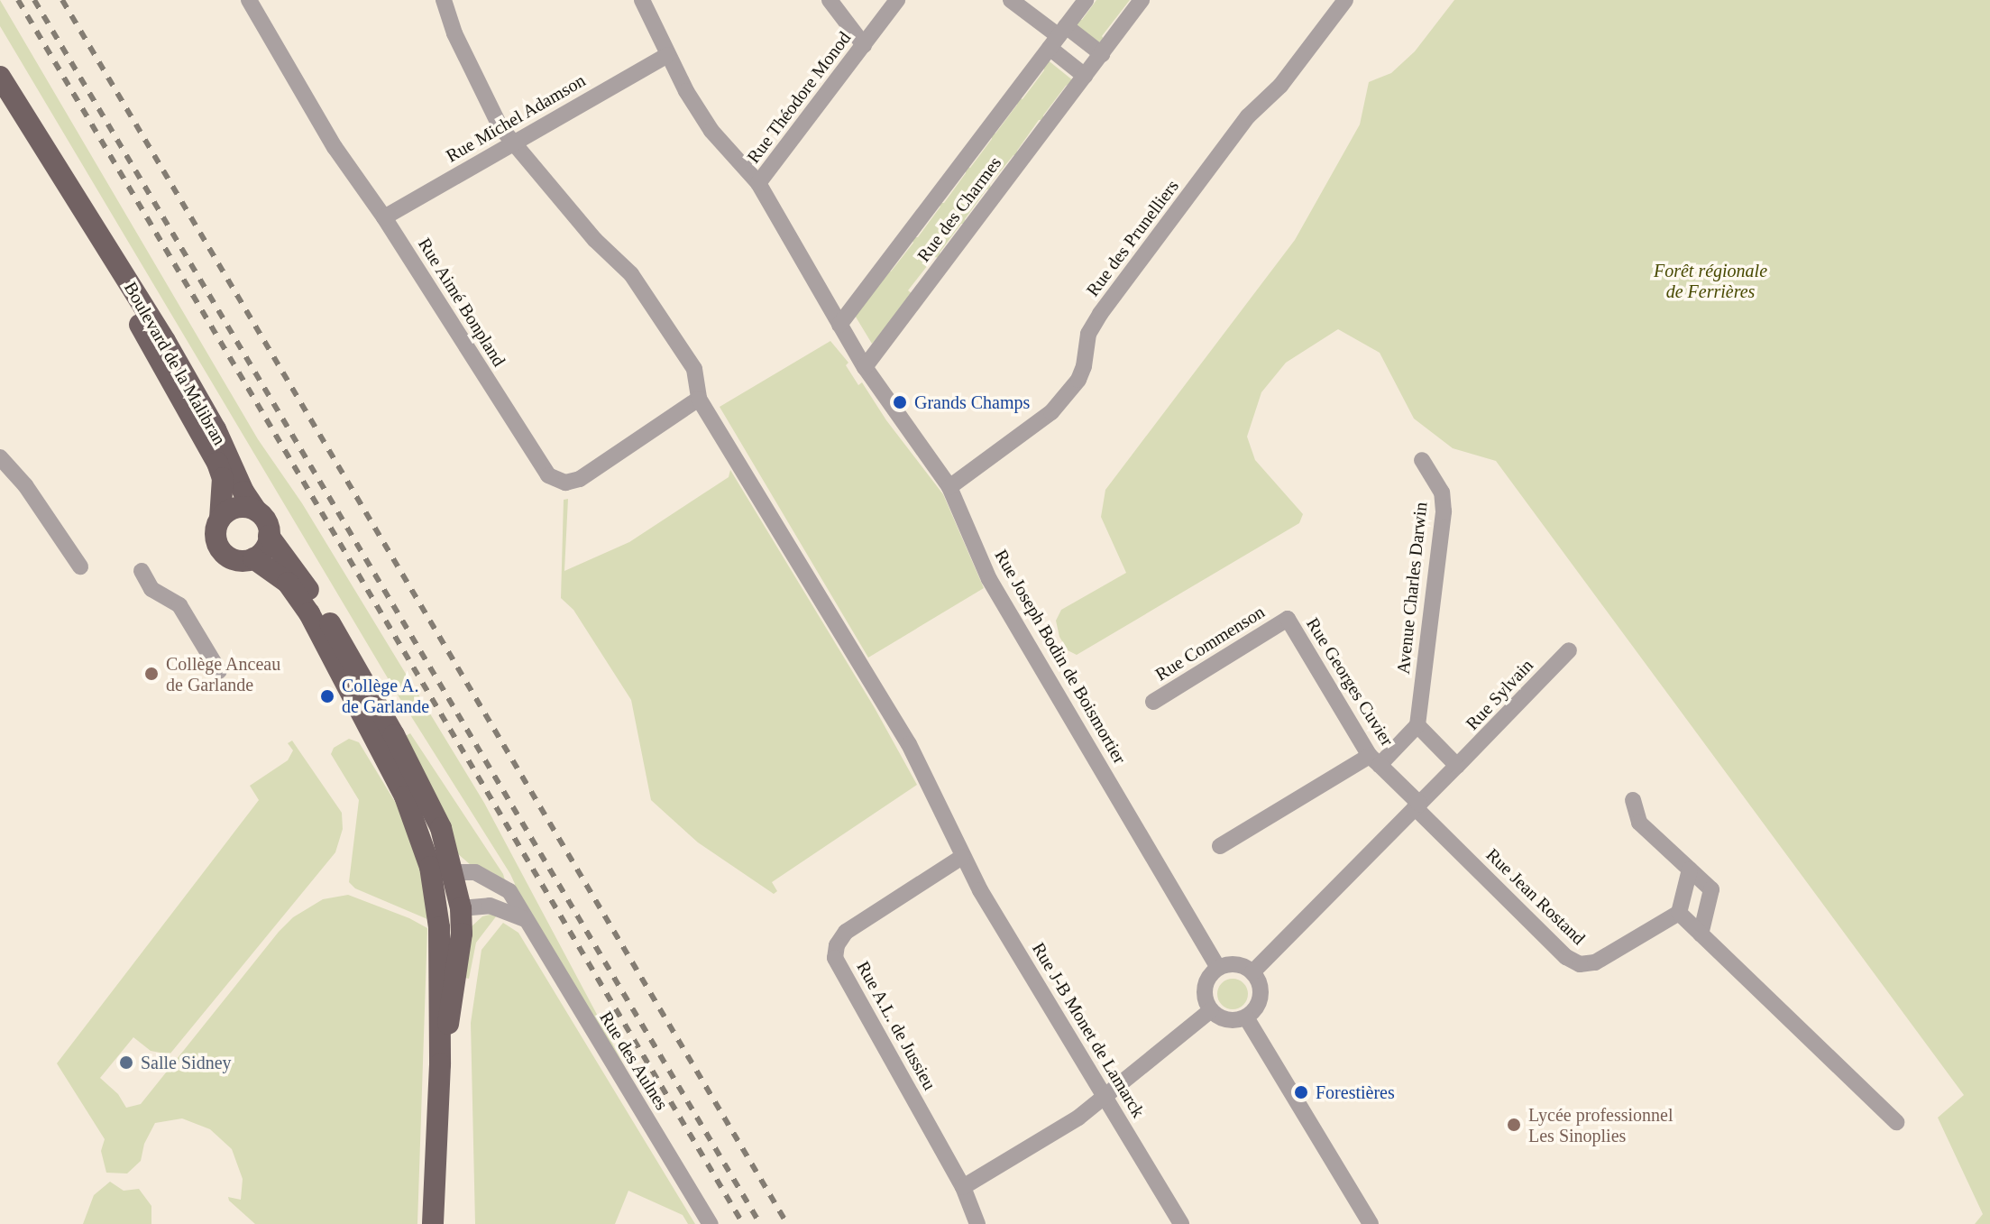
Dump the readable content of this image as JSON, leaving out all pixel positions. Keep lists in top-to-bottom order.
{
  "streets": {
    "main road": ["Boulevard de la Malibran"],
    "street": [
      "Rue Théodore Monod",
      "Rue Michel Adamson",
      "Rue des Charmes",
      "Rue des Prunelliers",
      "Rue Aimé Bonpland",
      "Avenue Charles Darwin",
      "Rue Commenson",
      "Rue Joseph Bodin de Boismortier",
      "Rue Georges Cuvier",
      "Rue Sylvain",
      "Rue Jean Rostand",
      "Rue A.L. de Jussieu",
      "Rue J-B Monet de Lamarck",
      "Rue des Aulnes"
    ]
  },
  "crossings": [
    ["Rue Théodore Monod", "Rue Joseph Bodin de Boismortier"],
    ["Rue Michel Adamson", "Rue Aimé Bonpland"],
    ["Rue Michel Adamson", "Rue Joseph Bodin de Boismortier"],
    ["Rue Michel Adamson", "Rue J-B Monet de Lamarck"],
    ["Rue des Charmes", "Rue Joseph Bodin de Boismortier"],
    ["Rue des Prunelliers", "Rue Joseph Bodin de Boismortier"],
    ["Rue Aimé Bonpland", "Rue J-B Monet de Lamarck"],
    ["Rue Commenson", "Rue Georges Cuvier"],
    ["Rue A.L. de Jussieu", "Rue J-B Monet de Lamarck"]
  ],
  "parks": ["Forêt régionale de Ferrières"],
  "places": [
    "Grands Champs",
    "Collège Anceau de Garlande",
    "Collège A. de Garlande",
    "Salle Sidney",
    "Forestières",
    "Lycée professionnel Les Sinoplies"
  ]
}
